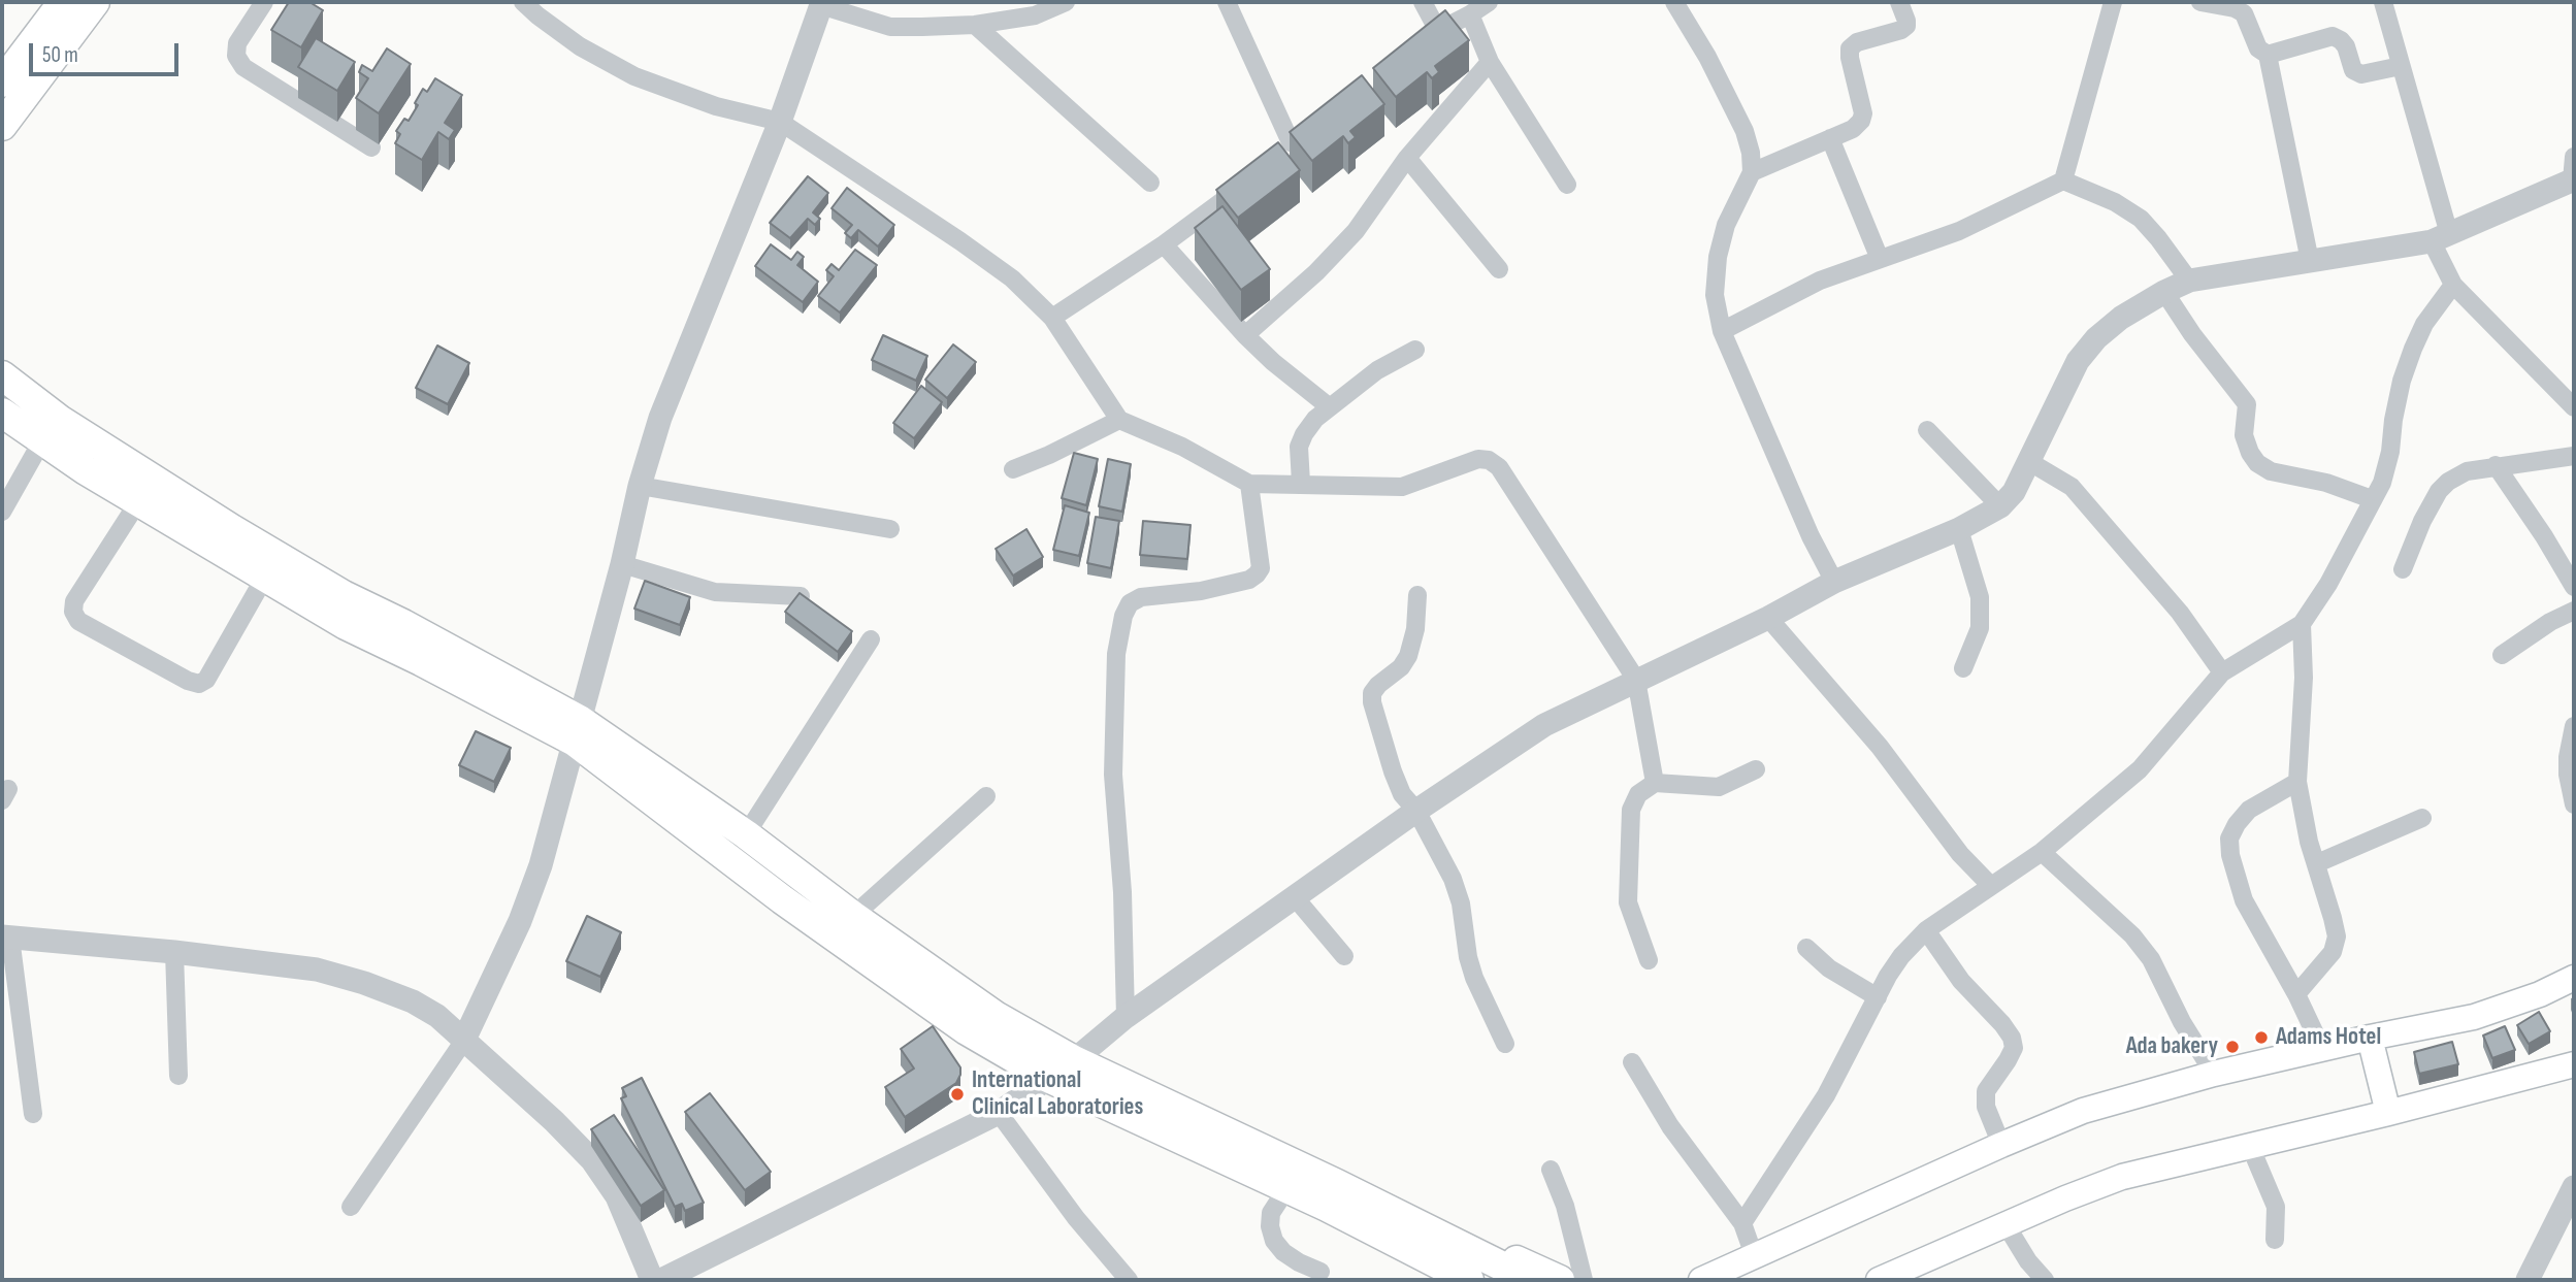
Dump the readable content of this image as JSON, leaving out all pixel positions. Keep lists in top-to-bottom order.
{
  "places": ["Adams Hotel", "Ada bakery", "International Clinical Laboratories"],
  "scale_bar": "50 m"
}
